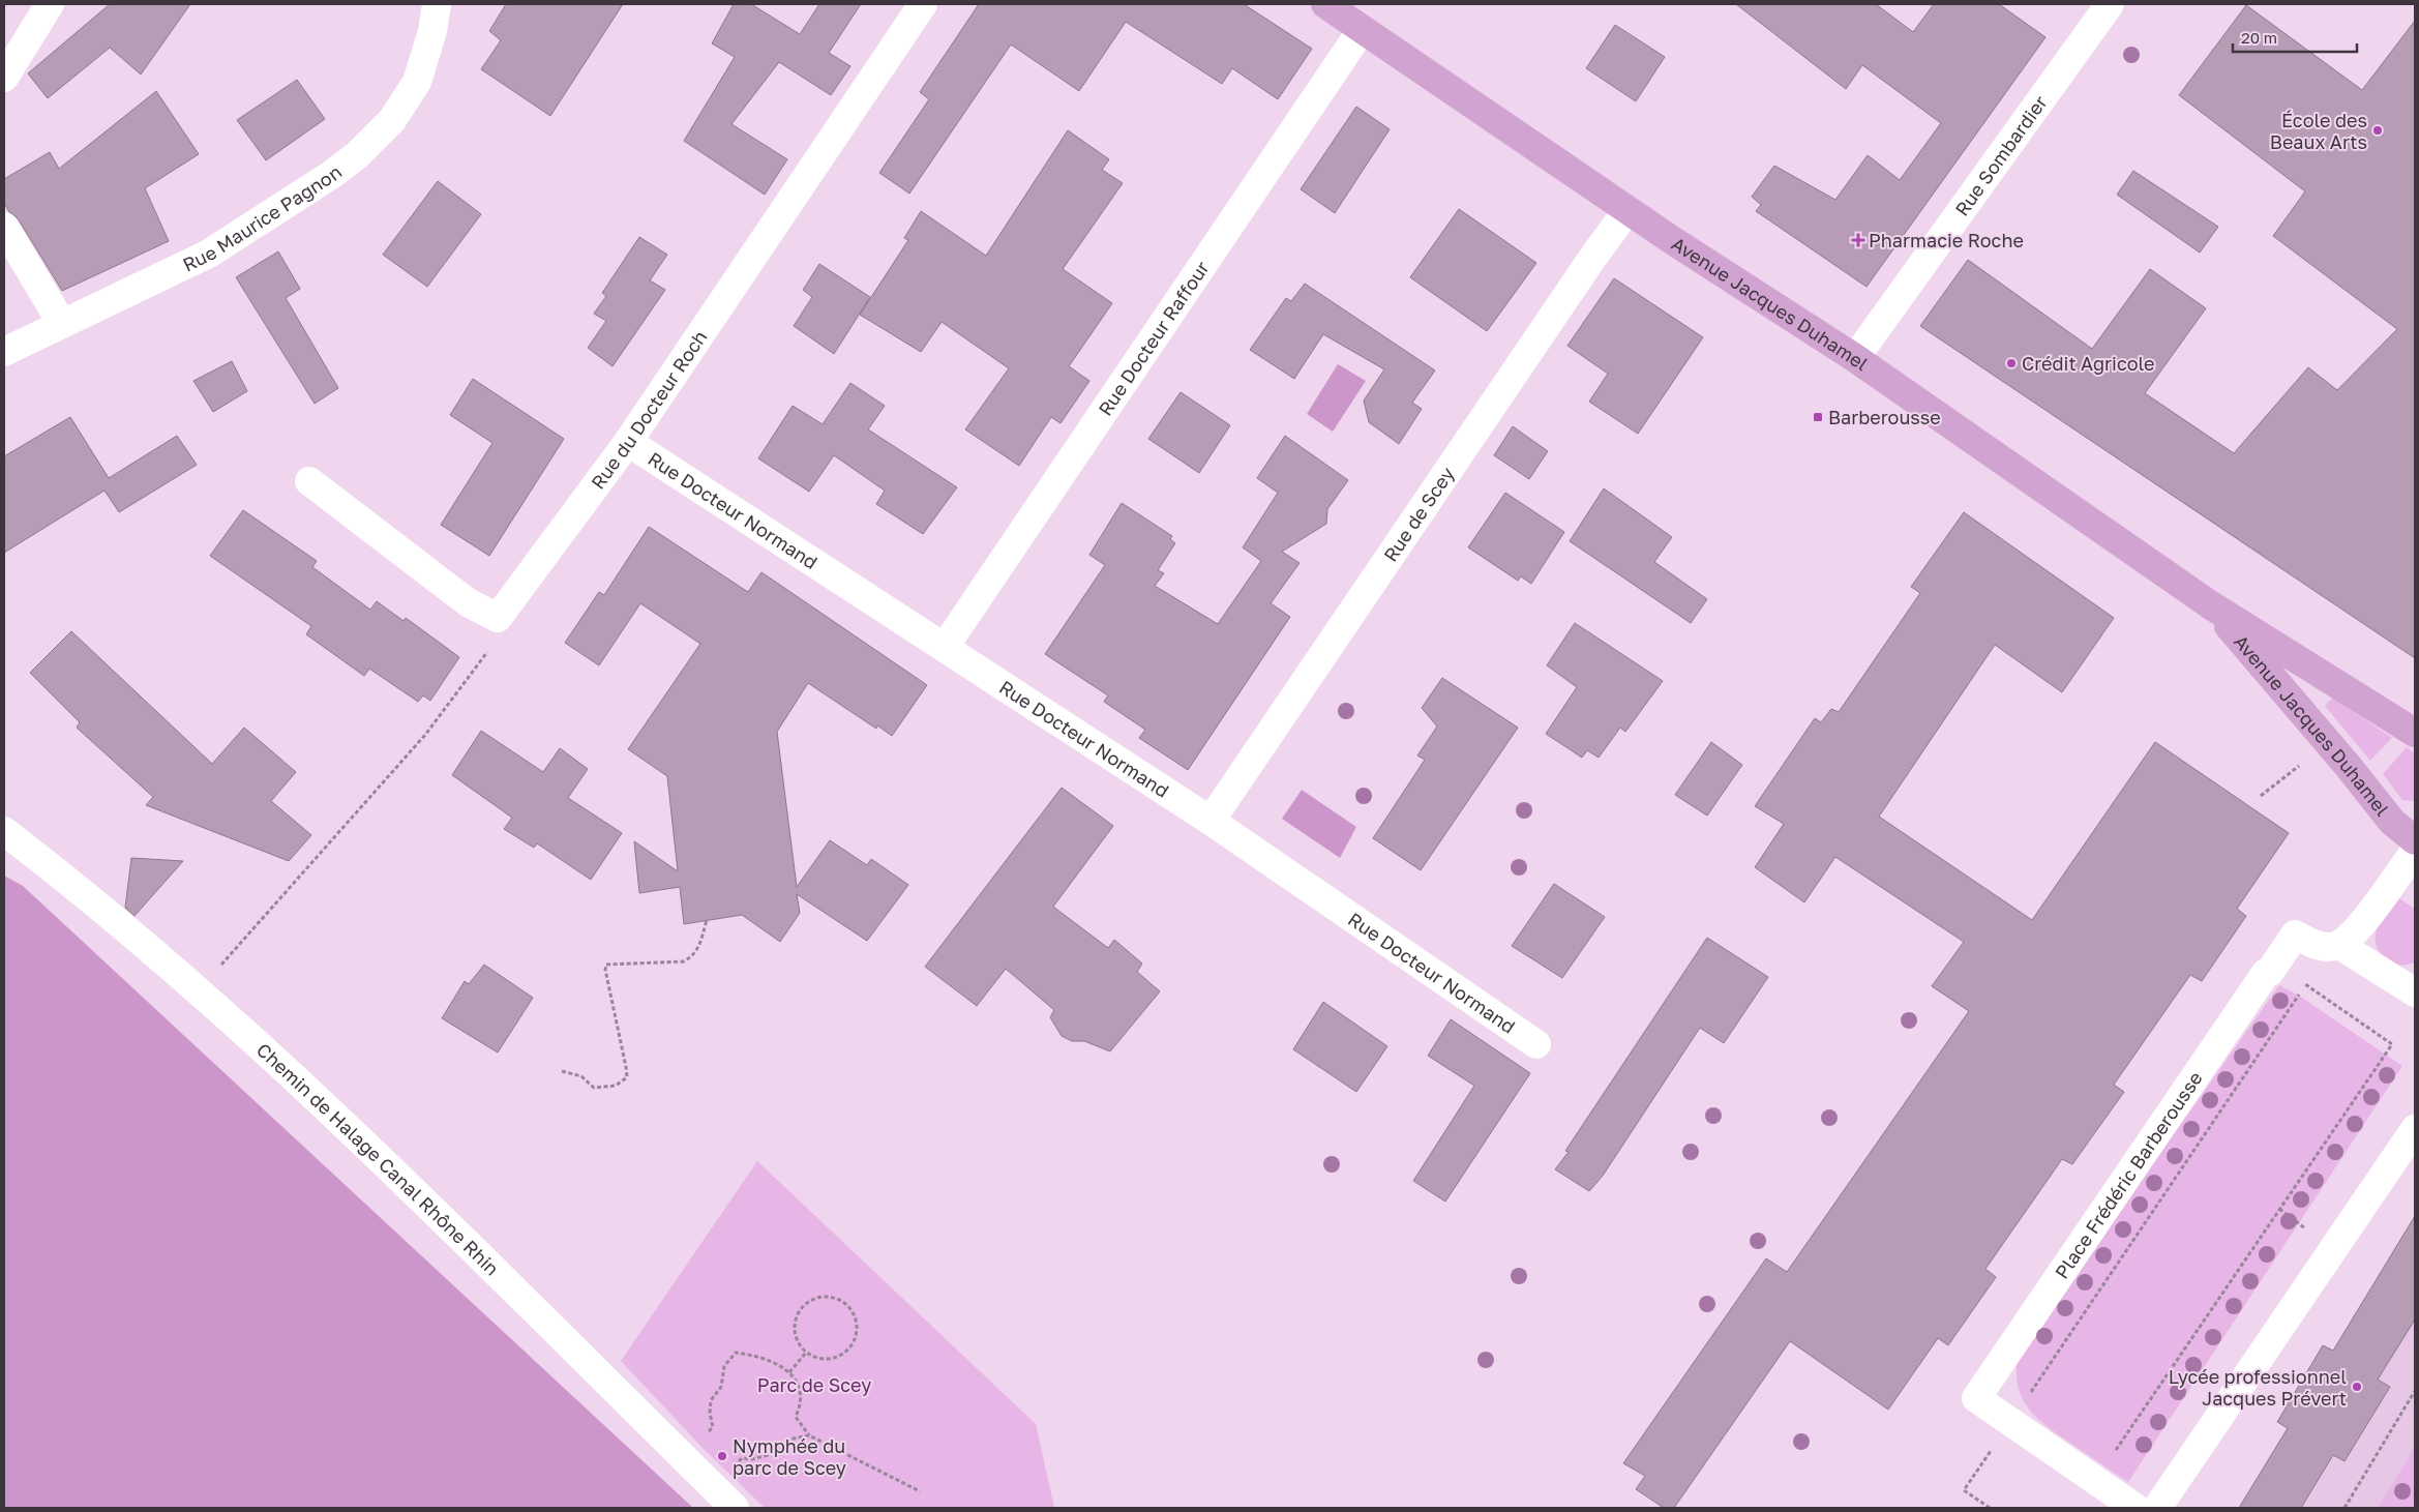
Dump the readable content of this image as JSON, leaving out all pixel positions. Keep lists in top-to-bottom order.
{
  "streets": {
    "main road": ["Avenue Jacques Duhamel"],
    "street": [
      "Rue Sombardier",
      "Rue Maurice Pagnon",
      "Rue Docteur Raffour",
      "Rue du Docteur Roch",
      "Rue Docteur Normand",
      "Rue de Scey",
      "Chemin de Halage Canal Rhône Rhin",
      "Place Frédéric Barberousse"
    ]
  },
  "crossings": [
    ["Rue Sombardier", "Avenue Jacques Duhamel"],
    ["Avenue Jacques Duhamel", "Rue Docteur Raffour"],
    ["Avenue Jacques Duhamel", "Rue de Scey"],
    ["Rue Docteur Raffour", "Rue Docteur Normand"],
    ["Rue du Docteur Roch", "Rue Docteur Normand"],
    ["Rue Docteur Normand", "Rue de Scey"]
  ],
  "parks": ["Parc de Scey"],
  "places": {
    "other": [
      "École des Beaux Arts",
      "Crédit Agricole",
      "Lycée professionnel Jacques Prévert",
      "Nymphée du parc de Scey"
    ],
    "health": ["Pharmacie Roche"],
    "transit": ["Barberousse"]
  },
  "scale_bar": "20 m"
}
